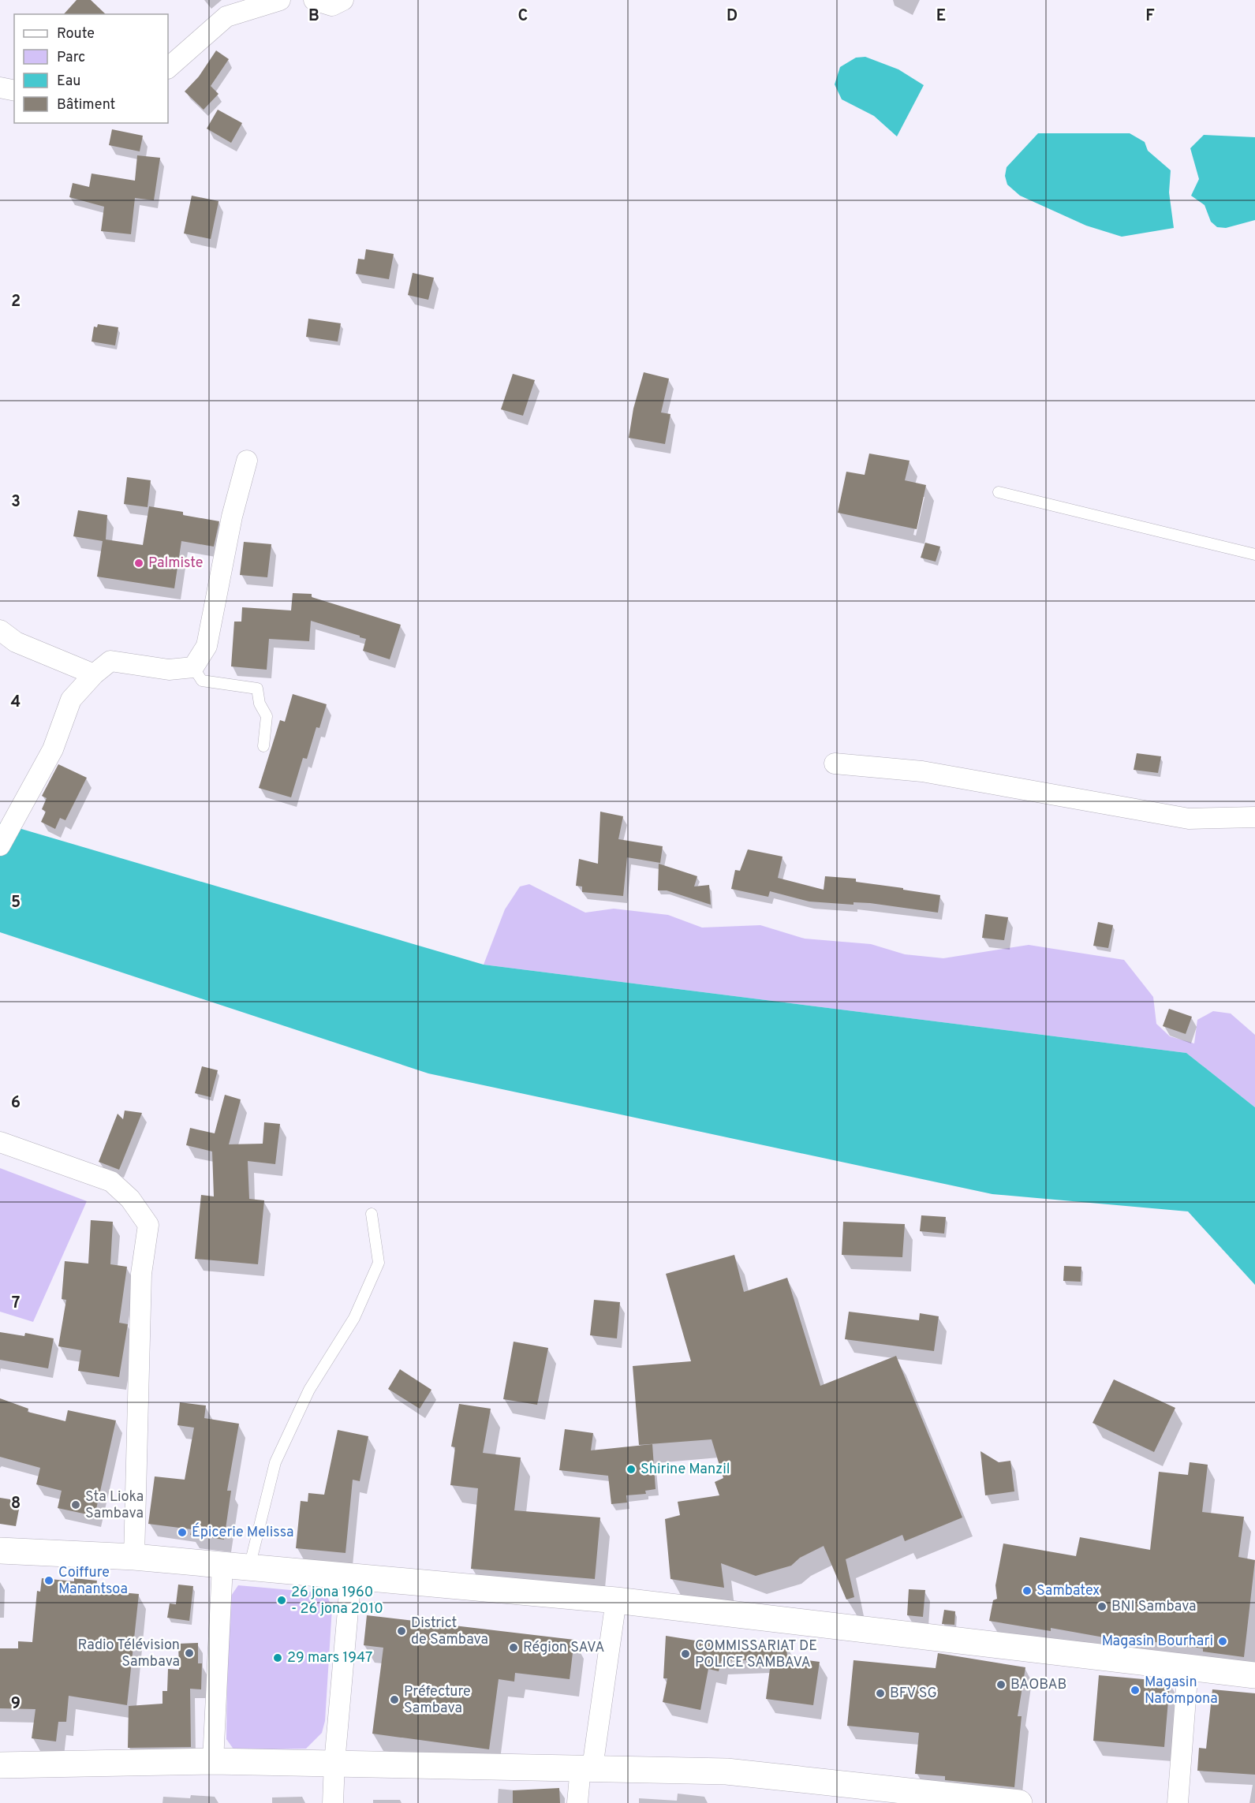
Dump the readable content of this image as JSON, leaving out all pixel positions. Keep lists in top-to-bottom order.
{
  "places": [
    "Palmiste",
    "Shirine Manzil",
    "Sta Lioka Sambava",
    "Épicerie Melissa",
    "Coiffure Manantsoa",
    "Sambatex",
    "26 jona 1960 - 26 jona 2010",
    "BNI Sambava",
    "District de Sambava",
    "Magasin Bourhari",
    "Région SAVA",
    "Radio Télévision Sambava",
    "COMMISSARIAT DE POLICE SAMBAVA",
    "29 mars 1947",
    "BAOBAB",
    "Magasin Nafompona",
    "BFV SG",
    "Préfecture Sambava"
  ],
  "legend": [
    "Route",
    "Parc",
    "Eau",
    "Bâtiment"
  ],
  "grid": {
    "columns": [
      "B",
      "C",
      "D",
      "E",
      "F"
    ],
    "rows": [
      "2",
      "3",
      "4",
      "5",
      "6",
      "7",
      "8",
      "9"
    ]
  }
}
